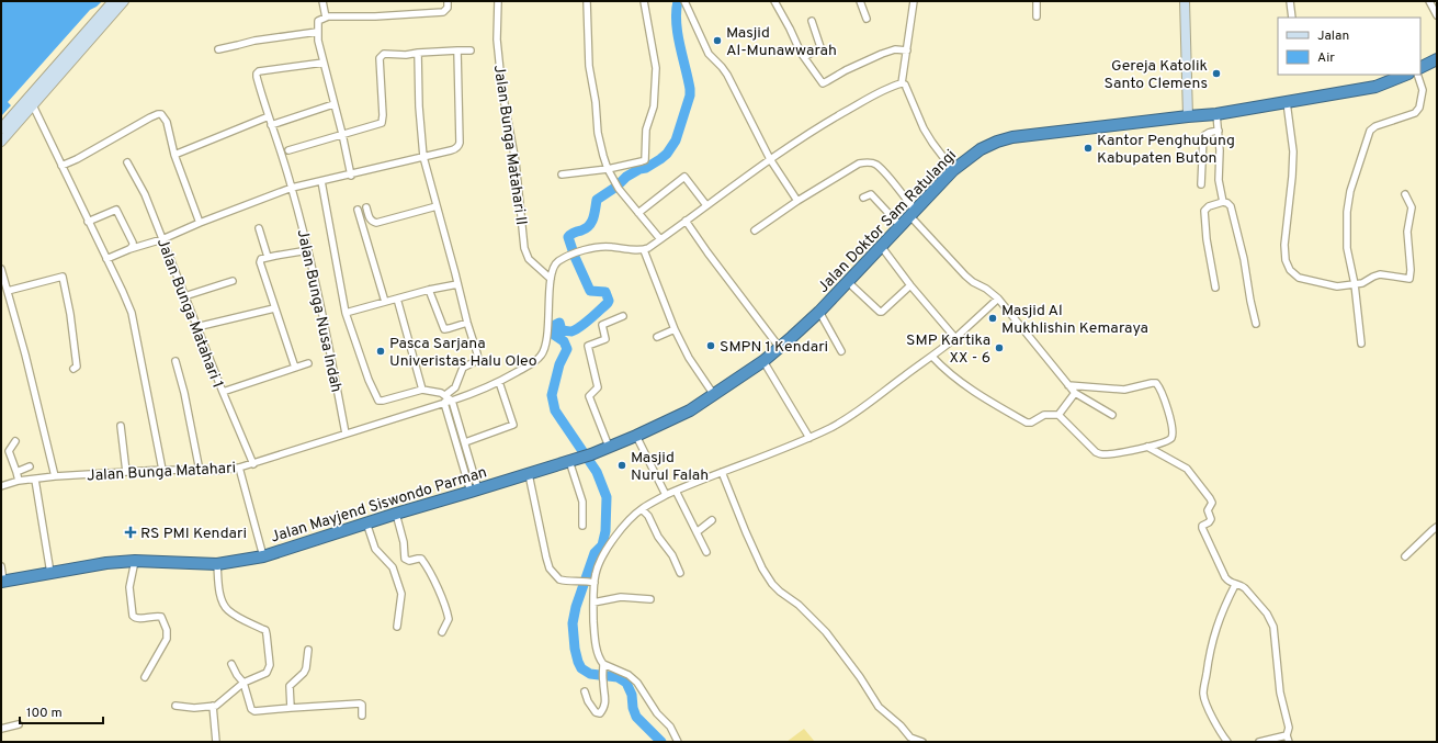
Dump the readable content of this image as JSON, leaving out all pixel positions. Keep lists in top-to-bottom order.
{
  "streets": {
    "highway": ["Jalan Doktor Sam Ratulangi", "Jalan Mayjend Siswondo Parman"],
    "street": [
      "Jalan Bunga Matahari II",
      "Jalan Bunga Nusa Indah",
      "Jalan Bunga Matahari 1",
      "Jalan Bunga Matahari"
    ]
  },
  "crossings": [
    ["Jalan Bunga Matahari II", "Jalan Bunga Matahari"],
    ["Jalan Doktor Sam Ratulangi", "Jalan Mayjend Siswondo Parman"],
    ["Jalan Bunga Nusa Indah", "Jalan Bunga Matahari"],
    ["Jalan Bunga Matahari 1", "Jalan Bunga Matahari"]
  ],
  "places": {
    "other": [
      "Masjid Al-Munawwarah",
      "Gereja Katolik Santo Clemens",
      "Kantor Penghubung Kabupaten Buton",
      "Masjid Al Mukhlishin Kemaraya",
      "SMPN 1 Kendari",
      "SMP Kartika XX - 6",
      "Pasca Sarjana Univeristas Halu Oleo",
      "Masjid Nurul Falah"
    ],
    "health": ["RS PMI Kendari"]
  },
  "legend": ["Jalan", "Air"],
  "scale_bar": "100 m"
}
